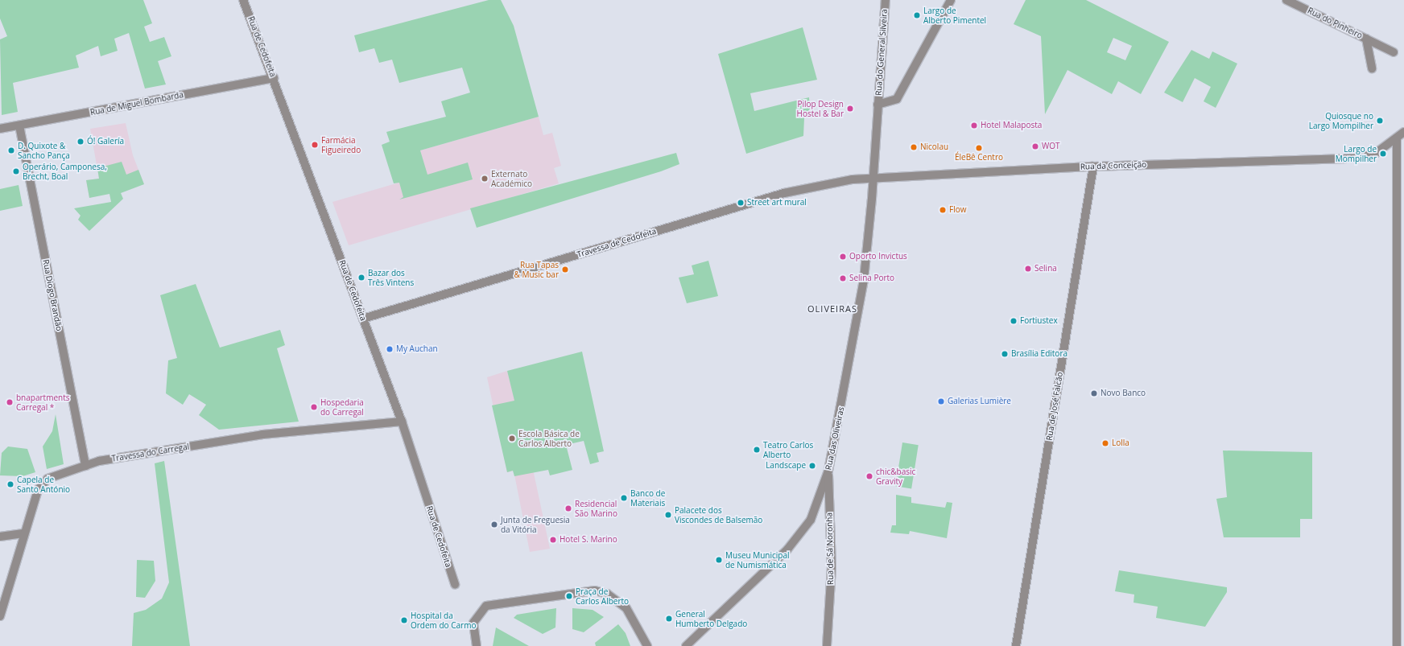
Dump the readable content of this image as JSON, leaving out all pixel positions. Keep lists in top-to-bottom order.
{
  "streets": {
    "street": [
      "Rua do Pinheiro",
      "Rua de Cedofeita",
      "Rua do General Silveira",
      "Rua de Miguel Bombarda",
      "Rua da Conceição",
      "Travessa de Cedofeita",
      "Rua Diogo Brandão",
      "Rua de José Falcão",
      "Rua das Oliveiras",
      "Travessa do Carregal",
      "Rua de Sá Noronha"
    ]
  },
  "crossings": [
    ["Rua de Cedofeita", "Rua de Miguel Bombarda"],
    ["Rua de Cedofeita", "Travessa de Cedofeita"],
    ["Rua de Cedofeita", "Travessa do Carregal"],
    ["Rua de Miguel Bombarda", "Rua Diogo Brandão"],
    ["Rua da Conceição", "Travessa de Cedofeita"],
    ["Rua da Conceição", "Rua de José Falcão"],
    ["Rua da Conceição", "Rua das Oliveiras"],
    ["Travessa de Cedofeita", "Rua das Oliveiras"],
    ["Rua Diogo Brandão", "Travessa do Carregal"],
    ["Rua das Oliveiras", "Rua de Sá Noronha"]
  ],
  "districts": ["OLIVEIRAS"],
  "places": [
    "Largo de Alberto Pimentel",
    "Pilop Design Hostel & Bar",
    "Quiosque no Largo Mompilher",
    "Hotel Malaposta",
    "Ó! Galería",
    "Farmácia Figueiredo",
    "WOT",
    "Nicolau",
    "ÉleBê Centro",
    "D. Quixote & Sancho Pança",
    "Largo de Mompilher",
    "Operário, Camponesa, Brecht, Boal",
    "Externato Académico",
    "Street art mural",
    "Flow",
    "Oporto Invictus",
    "Selina",
    "Rua Tapas & Music bar",
    "Bazar dos Três Vintens",
    "Selina Porto",
    "Fortiustex",
    "My Auchan",
    "Brasília Editora",
    "Novo Banco",
    "Galerias Lumière",
    "bnapartments Carregal *",
    "Hospedaria do Carregal",
    "Escola Básica de Carlos Alberto",
    "Lolla",
    "Teatro Carlos Alberto",
    "Landscape",
    "chic&basic Gravity",
    "Capela de Santo António",
    "Banco de Materiais",
    "Residencial São Marino",
    "Palacete dos Viscondes de Balsemão",
    "Junta de Freguesia da Vitória",
    "Hotel S. Marino",
    "Museu Municipal de Numismática",
    "Praça de Carlos Alberto",
    "General Humberto Delgado",
    "Hospital da Ordem do Carmo"
  ]
}
